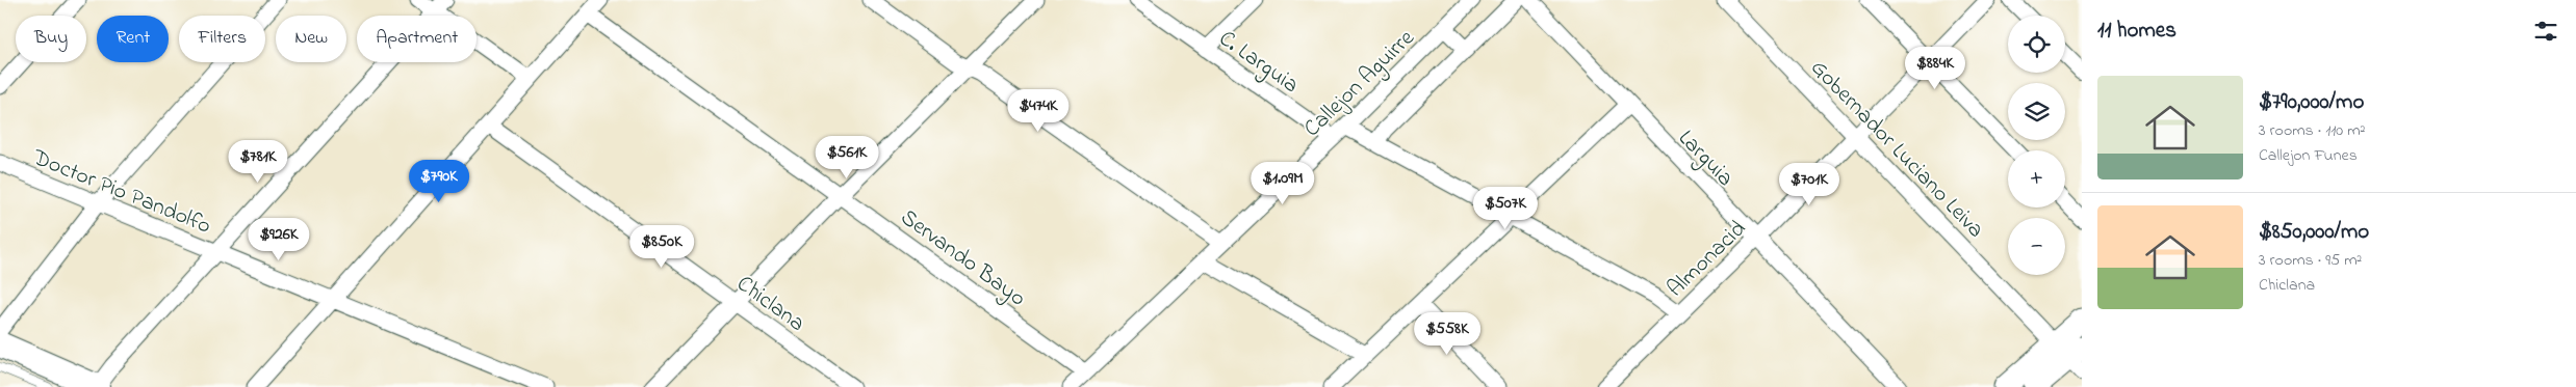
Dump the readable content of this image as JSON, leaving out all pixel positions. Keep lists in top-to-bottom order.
{
  "streets": {
    "street": [
      "C. Larguia",
      "Callejon Aguirre",
      "Gobernador Luciano Leiva",
      "Larguia",
      "Doctor Pio Pandolfo",
      "Servando Bayo",
      "Almonacid",
      "Chiclana"
    ]
  },
  "crossings": [
    ["C. Larguia", "Callejon Aguirre"],
    ["Callejon Aguirre", "Servando Bayo"],
    ["Gobernador Luciano Leiva", "Almonacid"],
    ["Larguia", "Almonacid"]
  ],
  "page": {
    "heading": "11 homes",
    "map_buttons": ["+", "−"],
    "chip": [
      "Buy",
      "Rent",
      "Filters",
      "New",
      "Apartment"
    ],
    "price": [
      "$884K",
      "$474K",
      "$561K",
      "$781K",
      "$790K",
      "$1.09M",
      "$701K",
      "$507K",
      "$926K",
      "$850K",
      "$558K"
    ],
    "list": [
      {
        "name": "$790,000/mo",
        "note": "3 rooms · 110 m² · Callejon Funes"
      },
      {
        "name": "$850,000/mo",
        "note": "3 rooms · 95 m² · Chiclana"
      }
    ]
  }
}
